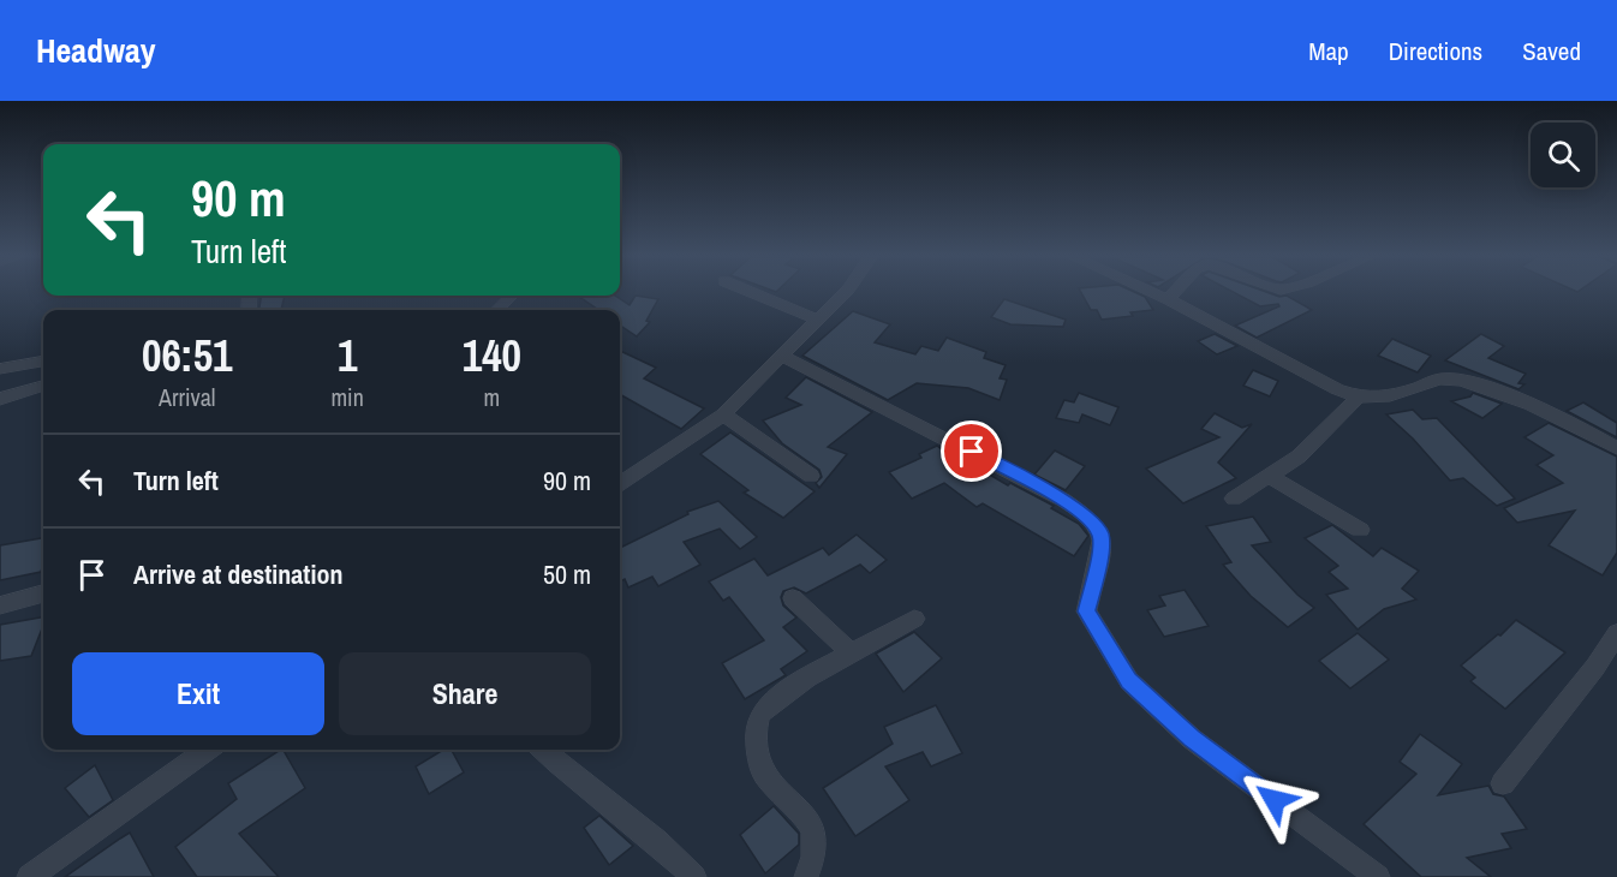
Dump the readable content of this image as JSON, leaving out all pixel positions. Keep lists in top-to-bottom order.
{
  "page": {
    "header": "Headway",
    "nav": ["Map", "Directions", "Saved"],
    "turn": ["90 m", "Turn left"],
    "eta": [
      "06:51",
      "Arrival",
      "1",
      "min",
      "140",
      "m"
    ],
    "list": [
      {
        "name": "Turn left",
        "value": "90 m"
      },
      {
        "name": "Arrive at destination",
        "value": "50 m"
      }
    ],
    "buttons": ["Exit", "Share"]
  }
}
